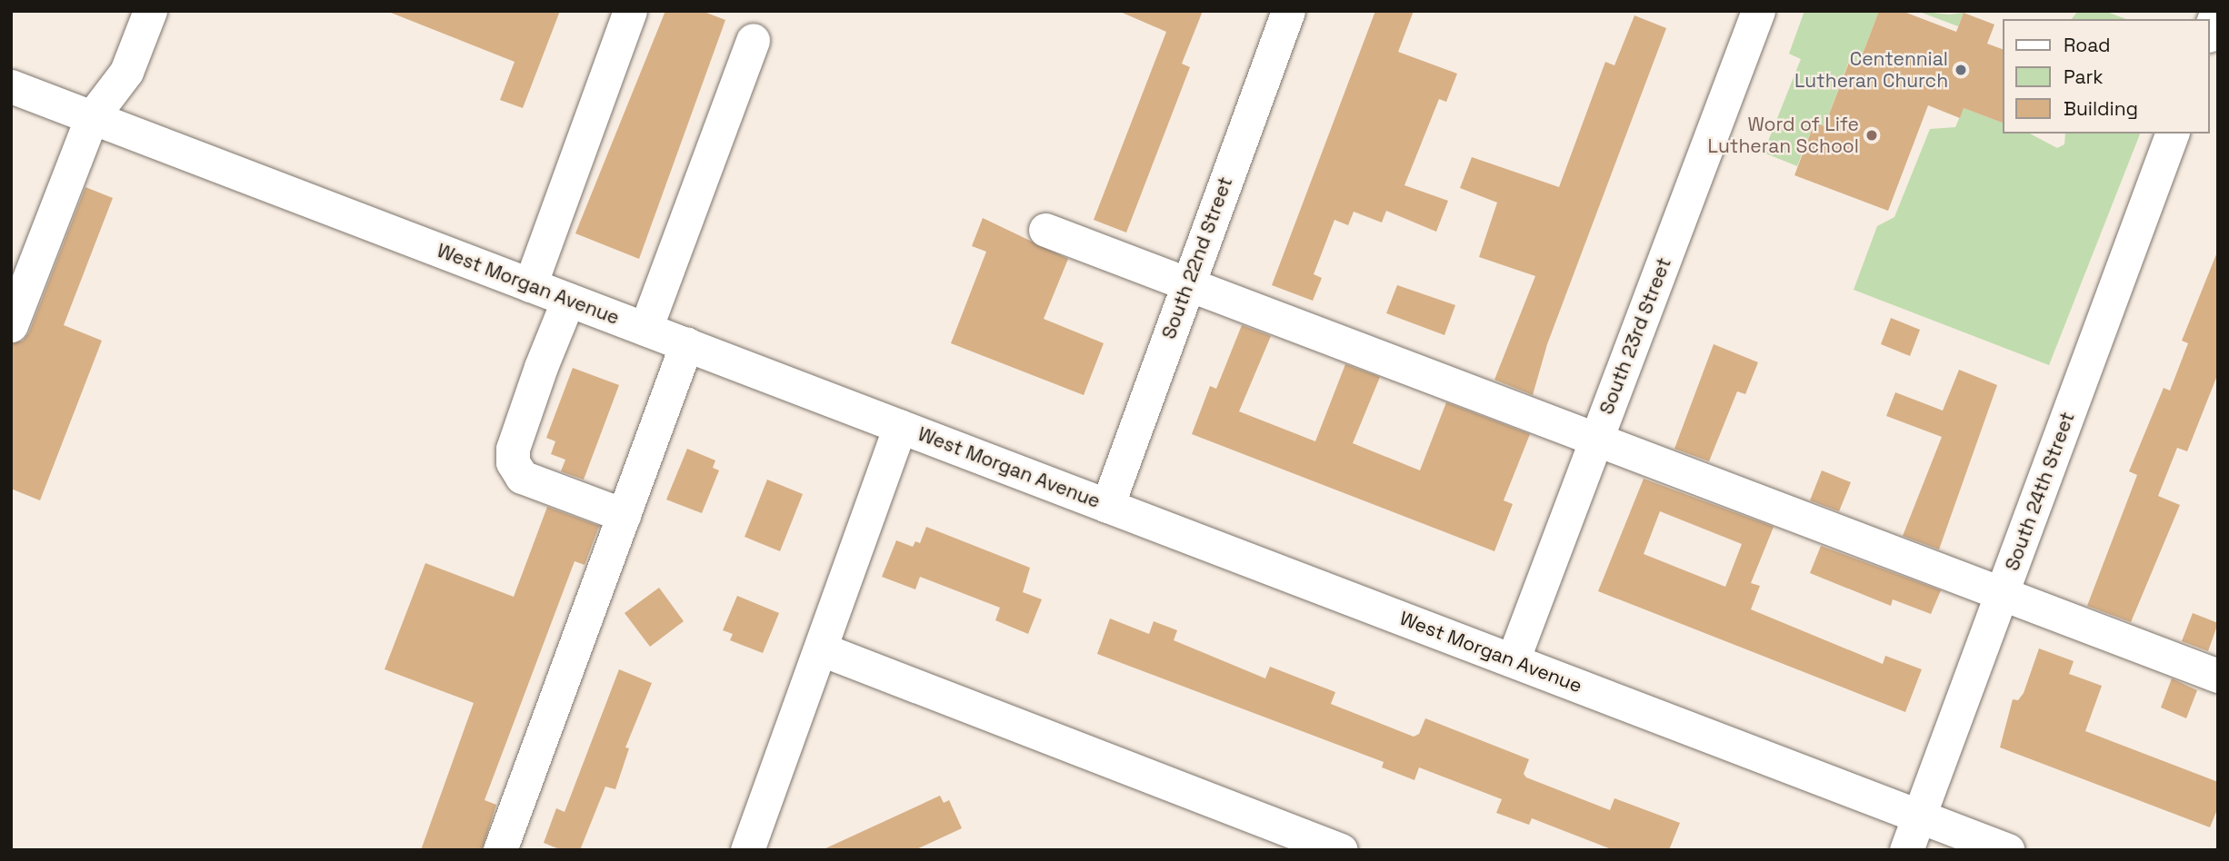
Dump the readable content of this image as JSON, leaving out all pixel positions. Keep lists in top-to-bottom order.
{
  "streets": {
    "street": [
      "South 22nd Street",
      "West Morgan Avenue",
      "South 23rd Street",
      "South 24th Street"
    ]
  },
  "crossings": [
    ["South 22nd Street", "West Morgan Avenue"],
    ["West Morgan Avenue", "South 23rd Street"],
    ["West Morgan Avenue", "South 24th Street"]
  ],
  "places": ["Centennial Lutheran Church", "Word of Life Lutheran School"],
  "legend": ["Road", "Park", "Building"]
}
